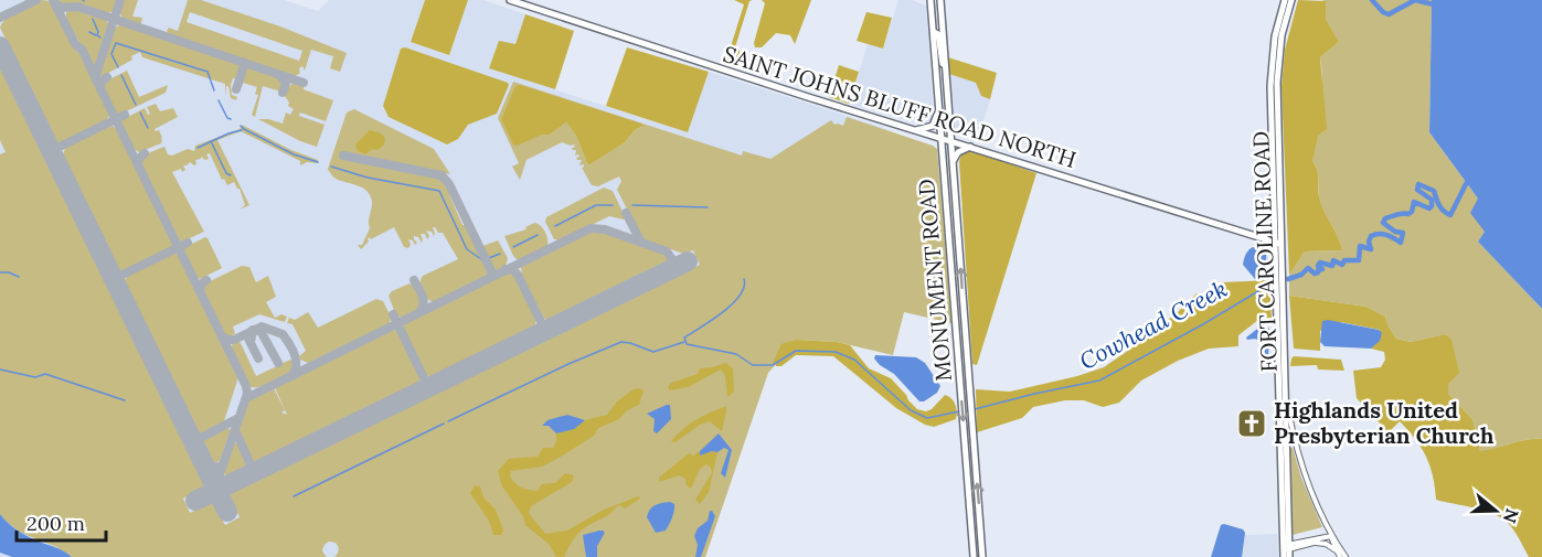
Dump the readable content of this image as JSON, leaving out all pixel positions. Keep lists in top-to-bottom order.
{
  "streets": {
    "main road": ["SAINT JOHNS BLUFF ROAD NORTH", "FORT CAROLINE ROAD", "MONUMENT ROAD"]
  },
  "crossings": [
    ["SAINT JOHNS BLUFF ROAD NORTH", "FORT CAROLINE ROAD"],
    ["SAINT JOHNS BLUFF ROAD NORTH", "MONUMENT ROAD"]
  ],
  "water": ["Cowhead Creek"],
  "places": {
    "church": ["Highlands United Presbyterian Church"]
  },
  "scale_bar": "200 m",
  "north": "right"
}
